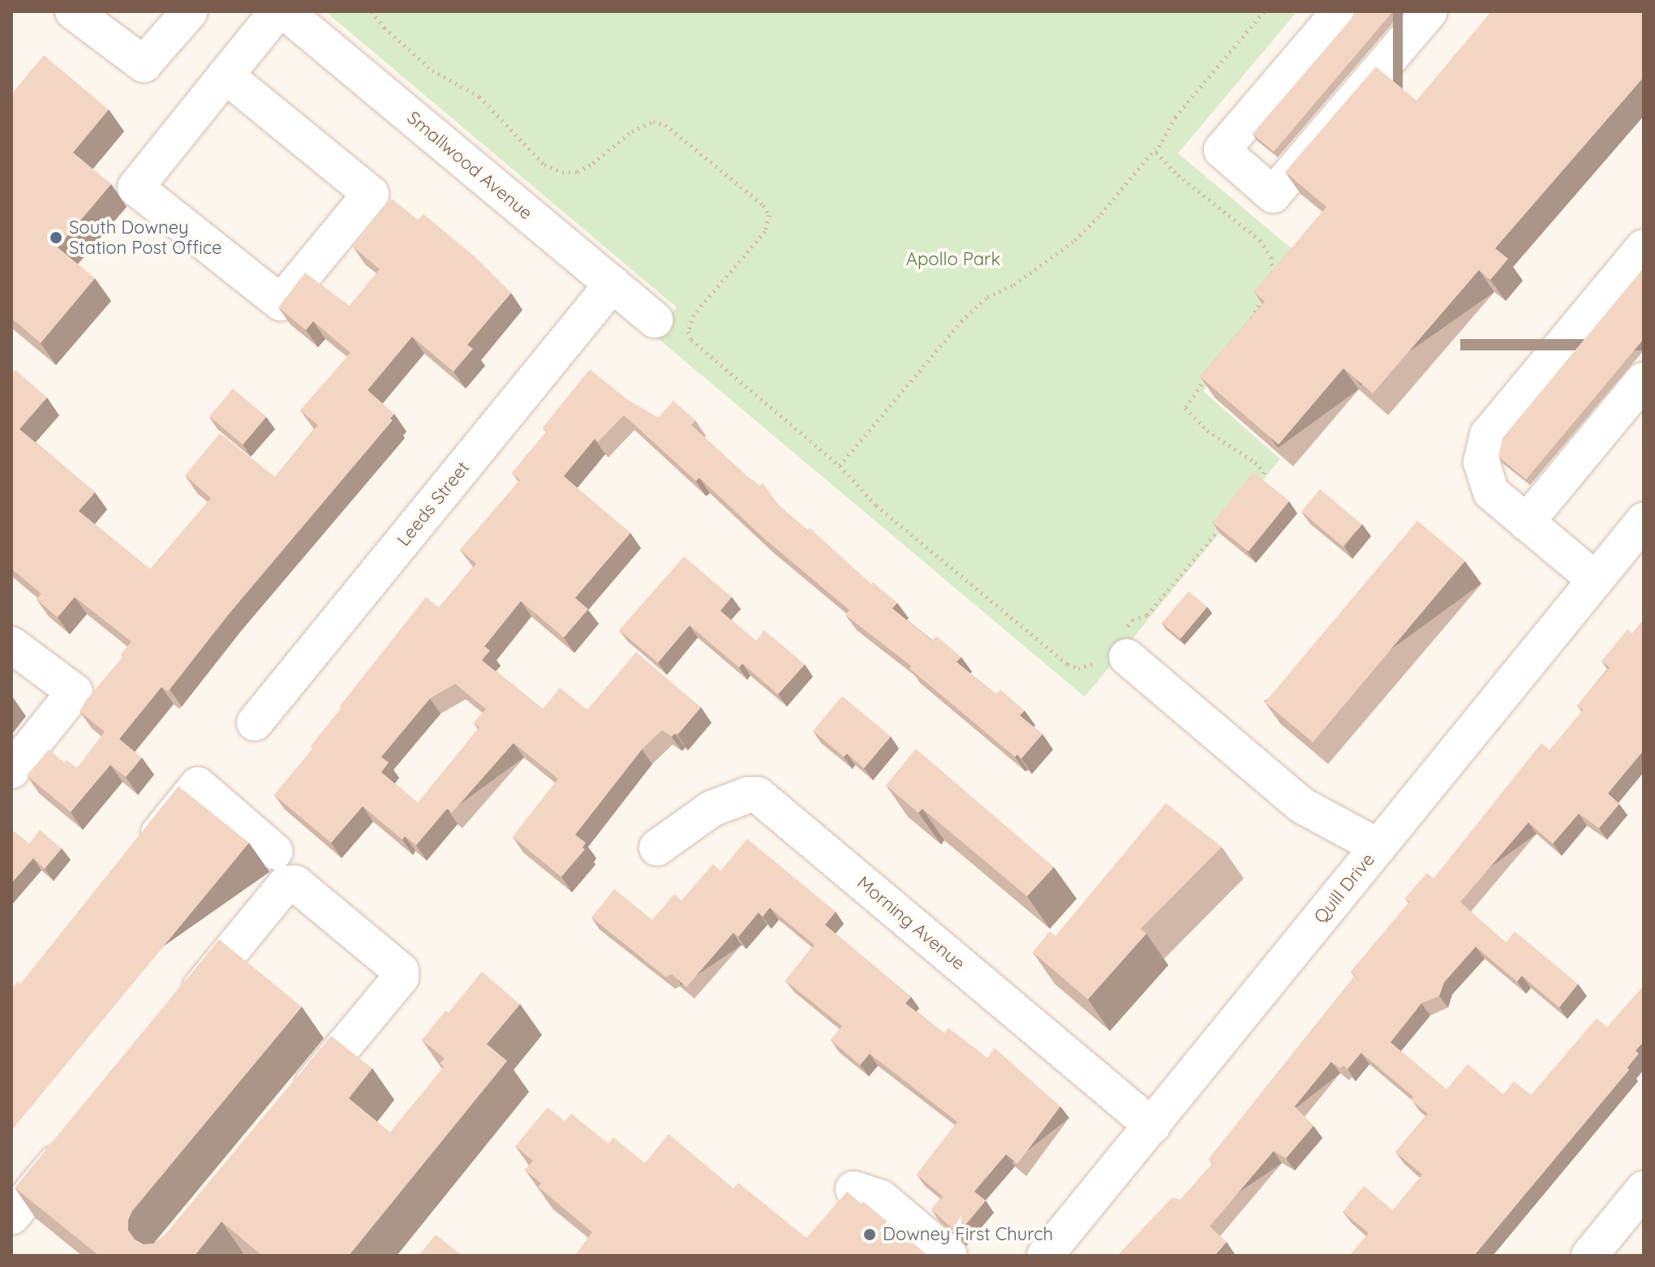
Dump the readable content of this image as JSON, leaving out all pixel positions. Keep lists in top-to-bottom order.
{
  "streets": {
    "street": [
      "Smallwood Avenue",
      "Leeds Street",
      "Quill Drive",
      "Morning Avenue"
    ]
  },
  "crossings": [
    ["Smallwood Avenue", "Leeds Street"],
    ["Quill Drive", "Morning Avenue"]
  ],
  "parks": ["Apollo Park"],
  "places": ["South Downey Station Post Office", "Downey First Church"]
}
